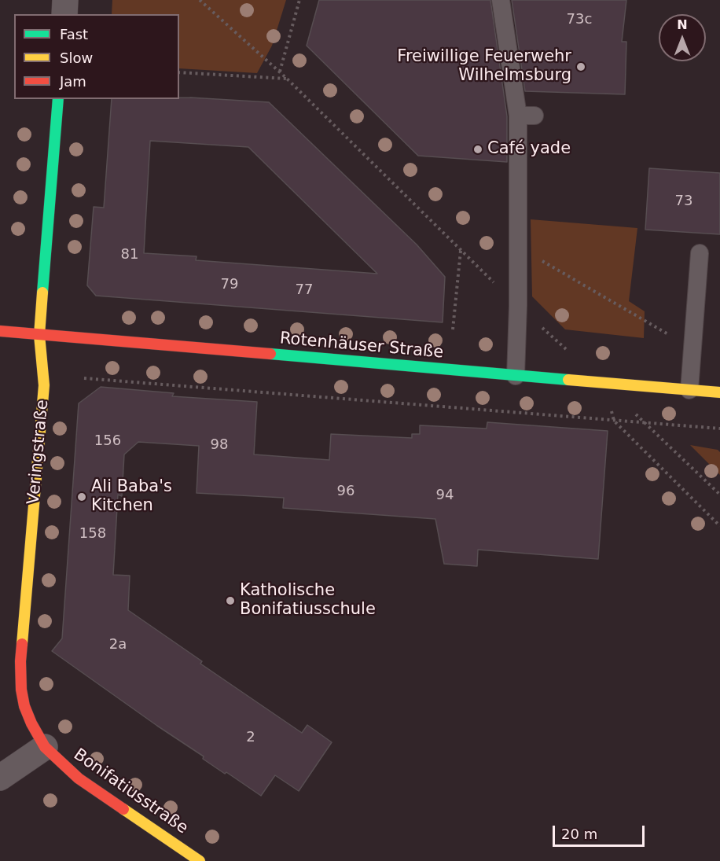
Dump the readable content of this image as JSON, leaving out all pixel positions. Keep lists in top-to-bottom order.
{
  "streets": {
    "street": ["Rotenhäuser Straße", "Veringstraße", "Bonifatiusstraße"]
  },
  "crossings": [
    ["Rotenhäuser Straße", "Veringstraße"],
    ["Veringstraße", "Bonifatiusstraße"]
  ],
  "places": [
    "Freiwillige Feuerwehr Wilhelmsburg",
    "Café yade",
    "Ali Baba's Kitchen",
    "Katholische Bonifatiusschule"
  ],
  "house_numbers": [
    "73c",
    "73",
    "81",
    "79",
    "77",
    "156",
    "98",
    "96",
    "94",
    "158",
    "2a",
    "2"
  ],
  "legend": ["Fast", "Slow", "Jam"],
  "scale_bar": "20 m",
  "north": "top"
}
